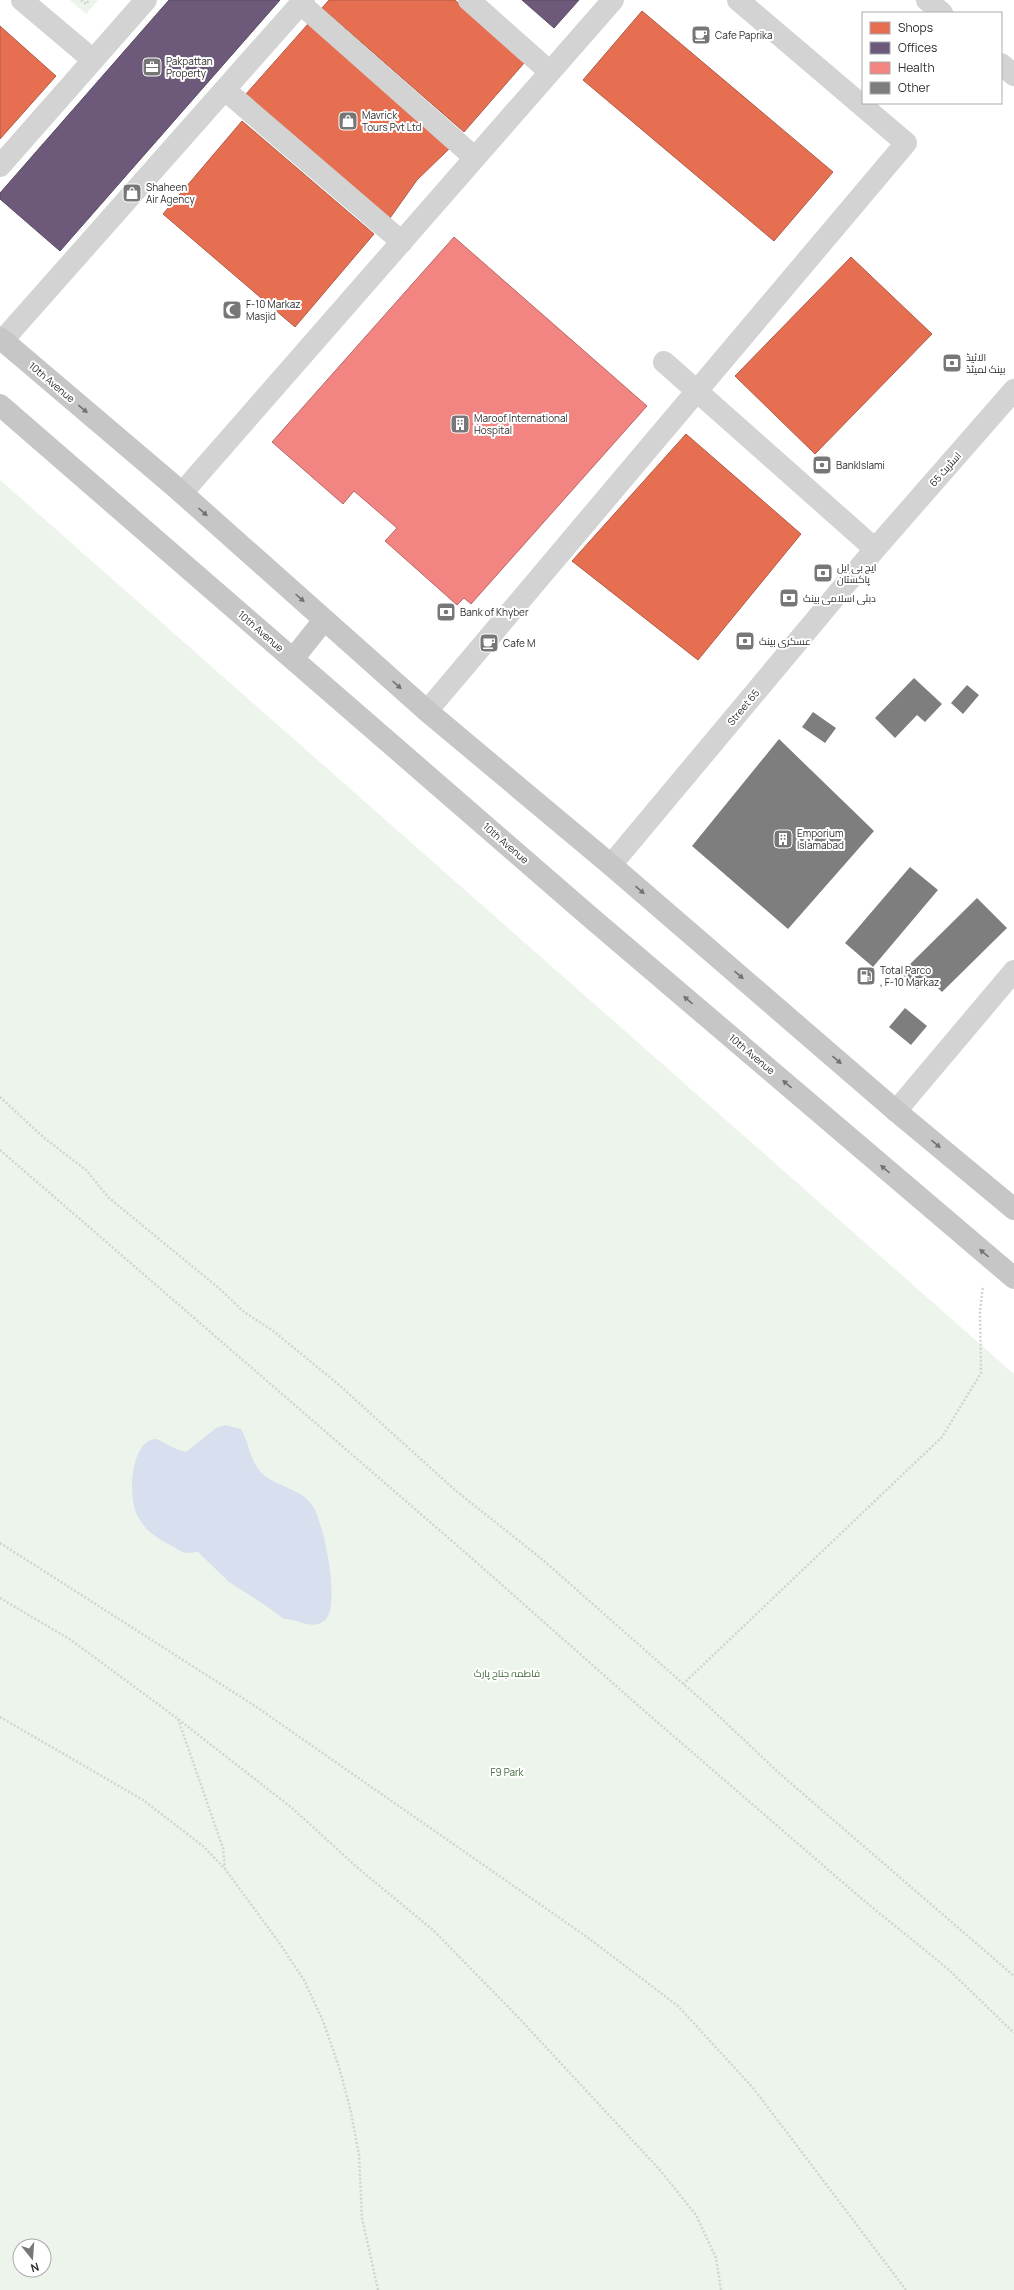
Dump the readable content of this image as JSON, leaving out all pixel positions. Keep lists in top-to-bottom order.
{
  "streets": {
    "main road": ["10th Avenue"],
    "street": ["اسٹریٹ 65", "Street 65"]
  },
  "crossings": [
    ["10th Avenue", "Street 65"],
    ["اسٹریٹ 65", "Street 65"]
  ],
  "parks": ["فاطمہ جناح پارک", "F9 Park"],
  "places": {
    "cafe": ["Cafe Paprika", "Cafe M"],
    "office": ["Pakpattan Property"],
    "shop": ["Mavrick Tours Pvt Ltd", "Shaheen Air Agency"],
    "mosque": ["F-10 Markaz Masjid"],
    "bank": [
      "الائیڈ بینک لمیٹڈ",
      "BankIslami",
      "ایچ بی ایل پاکستان",
      "دبئی اسلامی بینک",
      "Bank of Khyber",
      "عسکری بینک"
    ],
    "building": ["Maroof International Hospital", "Emporium Islamabad"],
    "fuel station": ["Total Parco , F-10 Markaz"]
  },
  "legend": [
    "Shops",
    "Offices",
    "Health",
    "Other"
  ],
  "north": "bottom"
}
